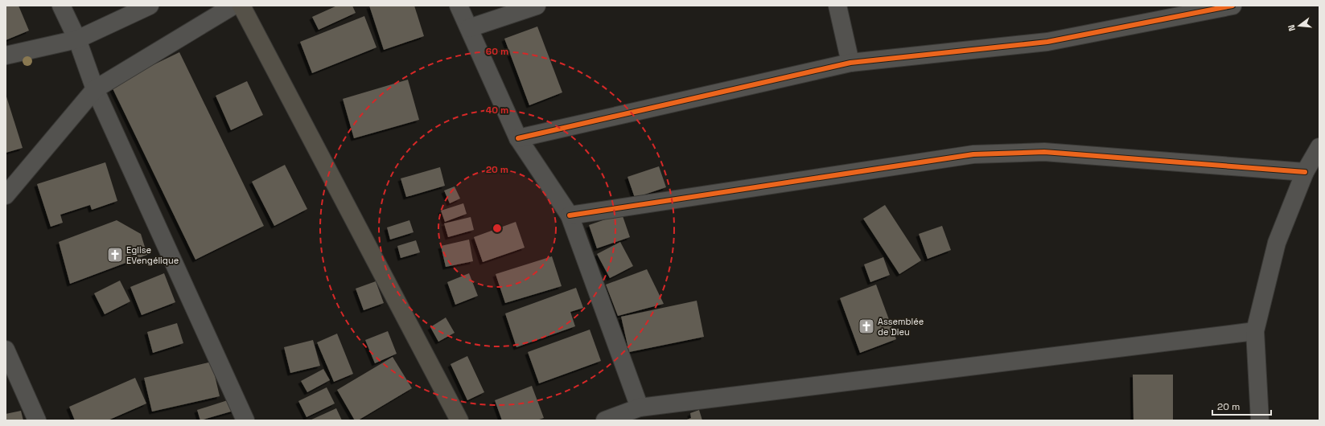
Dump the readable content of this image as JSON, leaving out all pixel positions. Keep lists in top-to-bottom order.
{
  "places": {
    "church": ["Eglise EVengélique", "Assemblée de Dieu"]
  },
  "scale_bar": "20 m",
  "north": "left",
  "rings": ["60 m", "40 m", "20 m"]
}
